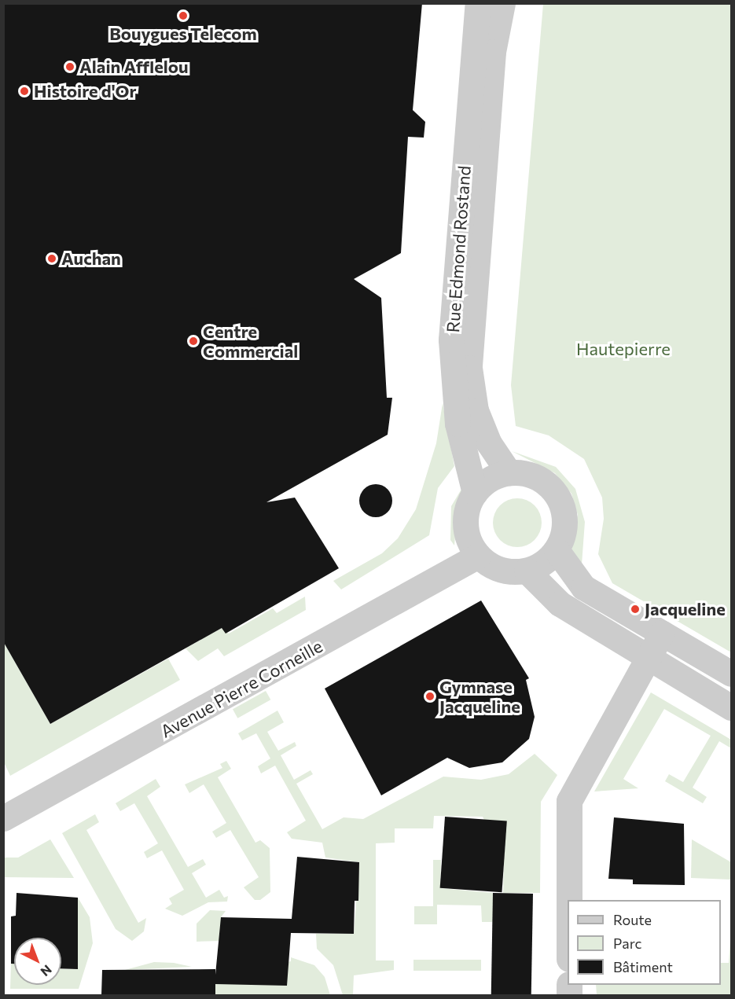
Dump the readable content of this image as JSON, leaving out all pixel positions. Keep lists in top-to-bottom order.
{
  "streets": {
    "street": ["Rue Edmond Rostand", "Avenue Pierre Corneille"]
  },
  "crossings": [
    ["Rue Edmond Rostand", "Avenue Pierre Corneille"]
  ],
  "parks": ["Hautepierre"],
  "places": [
    "Bouygues Telecom",
    "Alain Afflelou",
    "Histoire d'Or",
    "Auchan",
    "Centre Commercial",
    "Jacqueline",
    "Gymnase Jacqueline"
  ],
  "legend": ["Route", "Parc", "Bâtiment"],
  "north": "bottom right"
}
